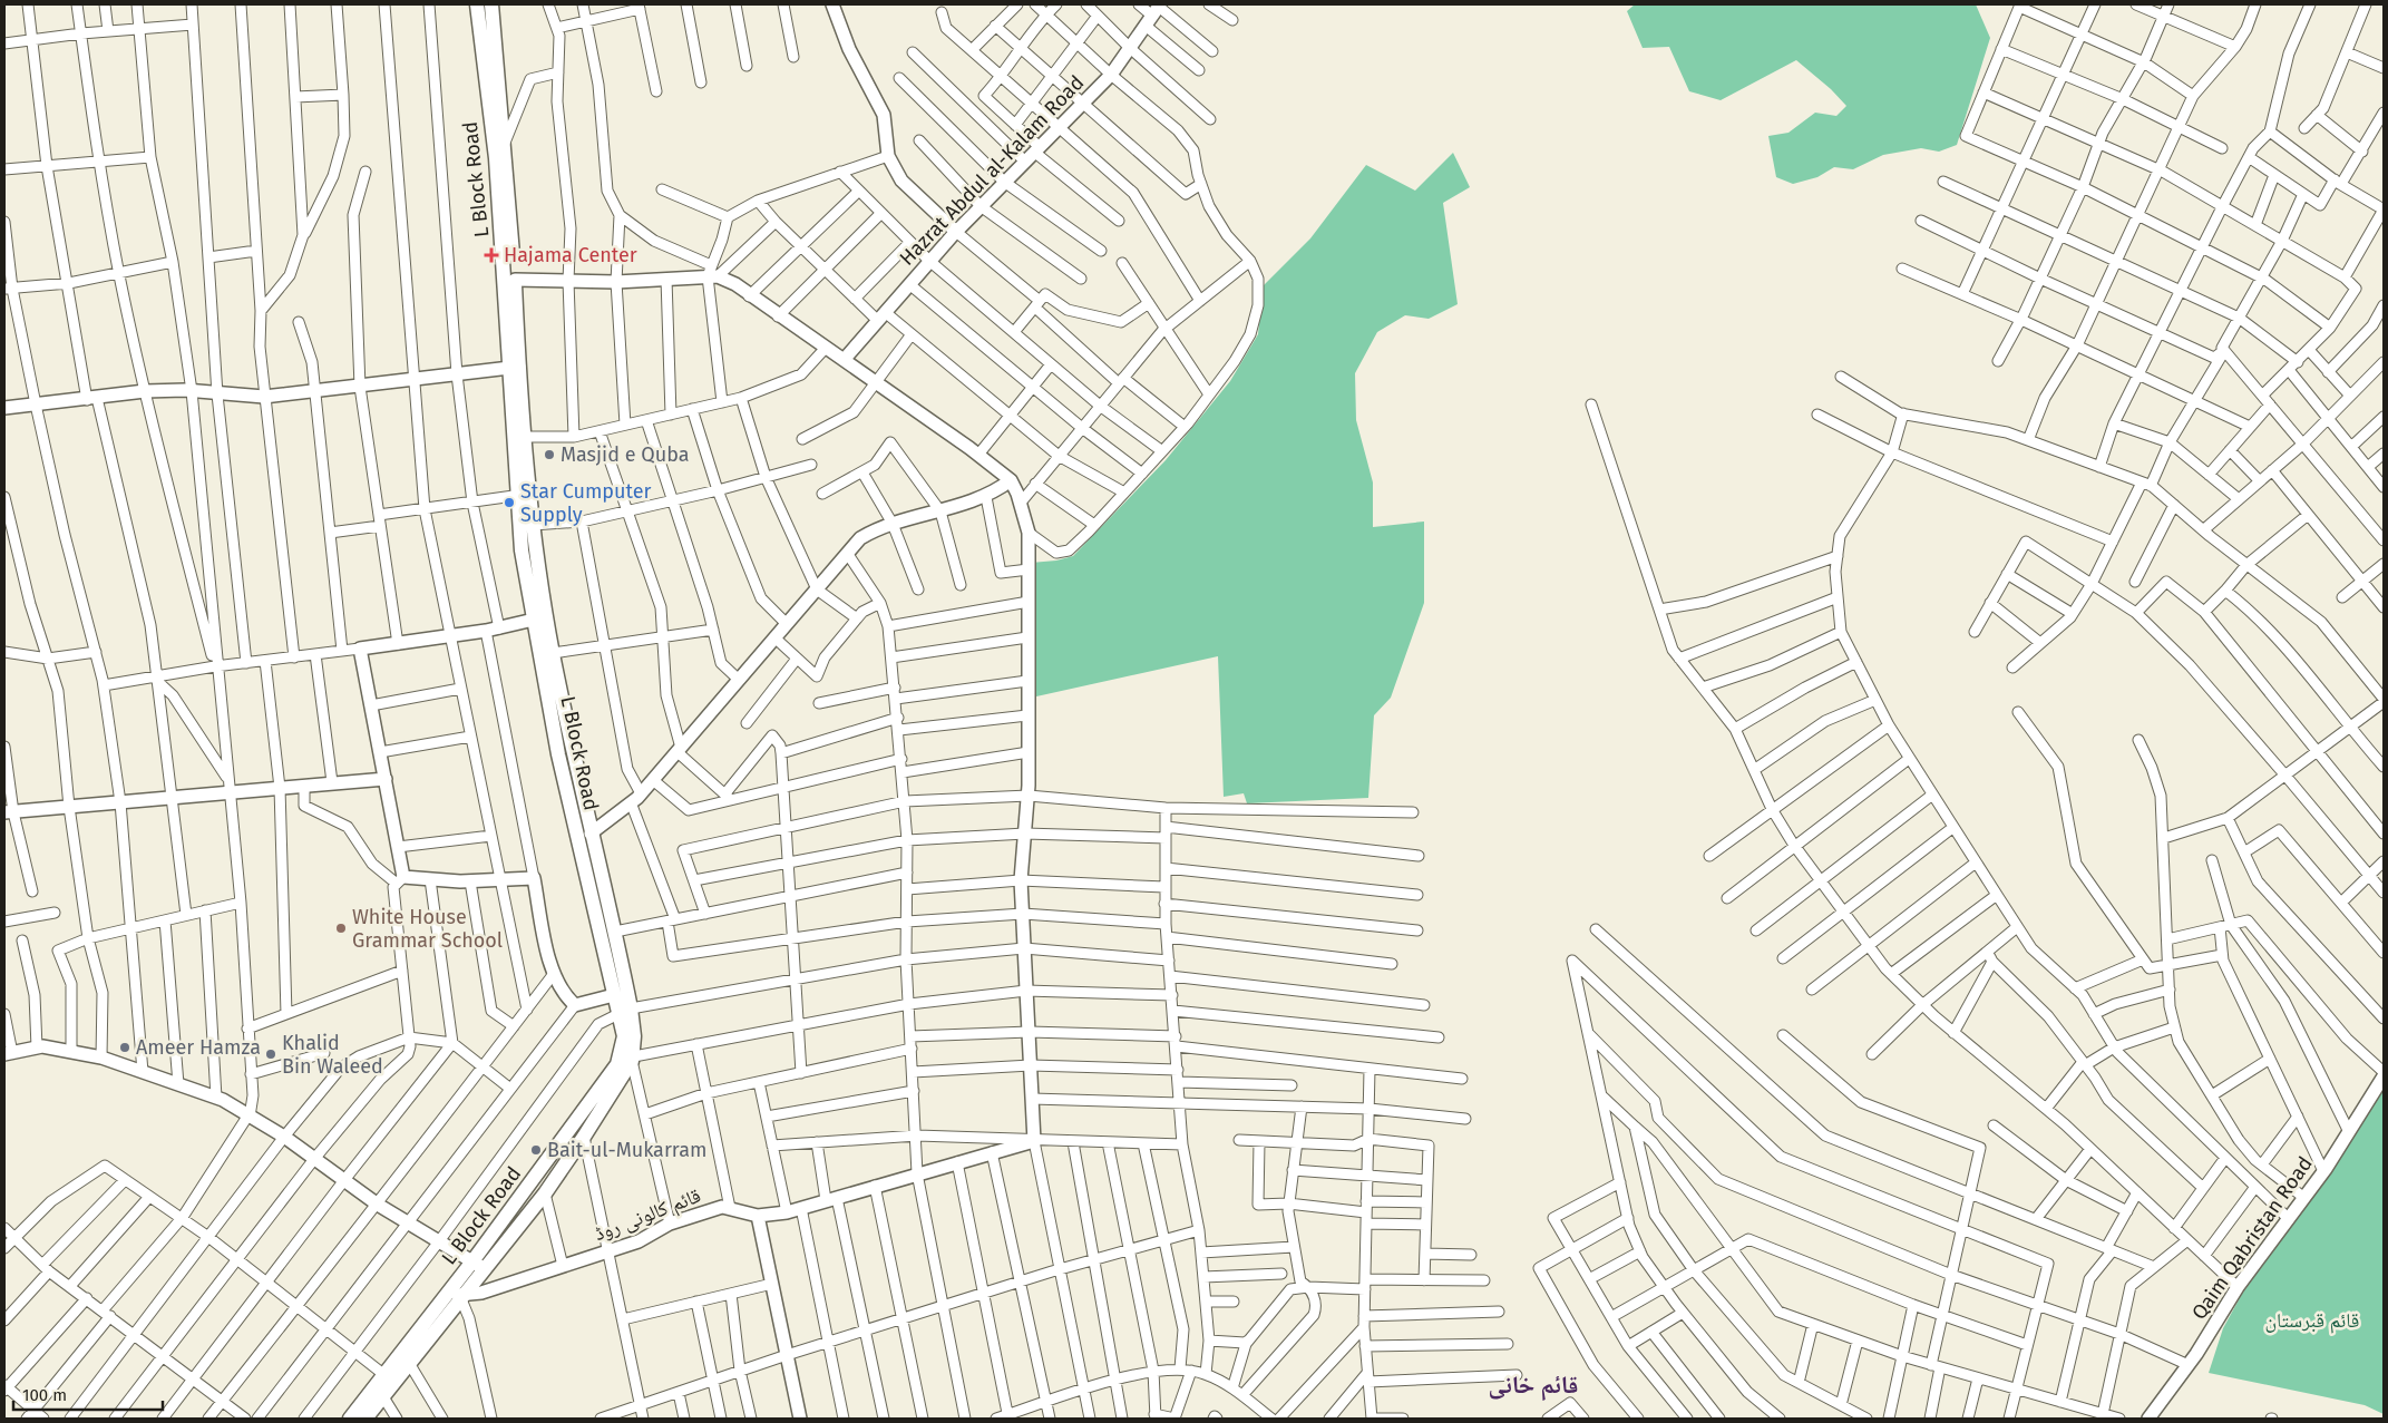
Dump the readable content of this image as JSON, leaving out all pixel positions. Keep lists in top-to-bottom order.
{
  "streets": {
    "main road": ["L Block Road"],
    "street": ["Hazrat Abdul al-Kalam Road", "قائم کالونی روڈ", "Qaim Qabristan Road"]
  },
  "crossings": [
    ["L Block Road", "قائم کالونی روڈ"]
  ],
  "districts": ["قائم خانى"],
  "parks": ["قائم قبرستان"],
  "places": {
    "health": ["Hajama Center"],
    "other": [
      "Masjid e Quba",
      "Star Cumputer Supply",
      "White House Grammar School",
      "Ameer Hamza",
      "Khalid Bin Waleed",
      "Bait-ul-Mukarram"
    ]
  },
  "scale_bar": "100 m"
}
